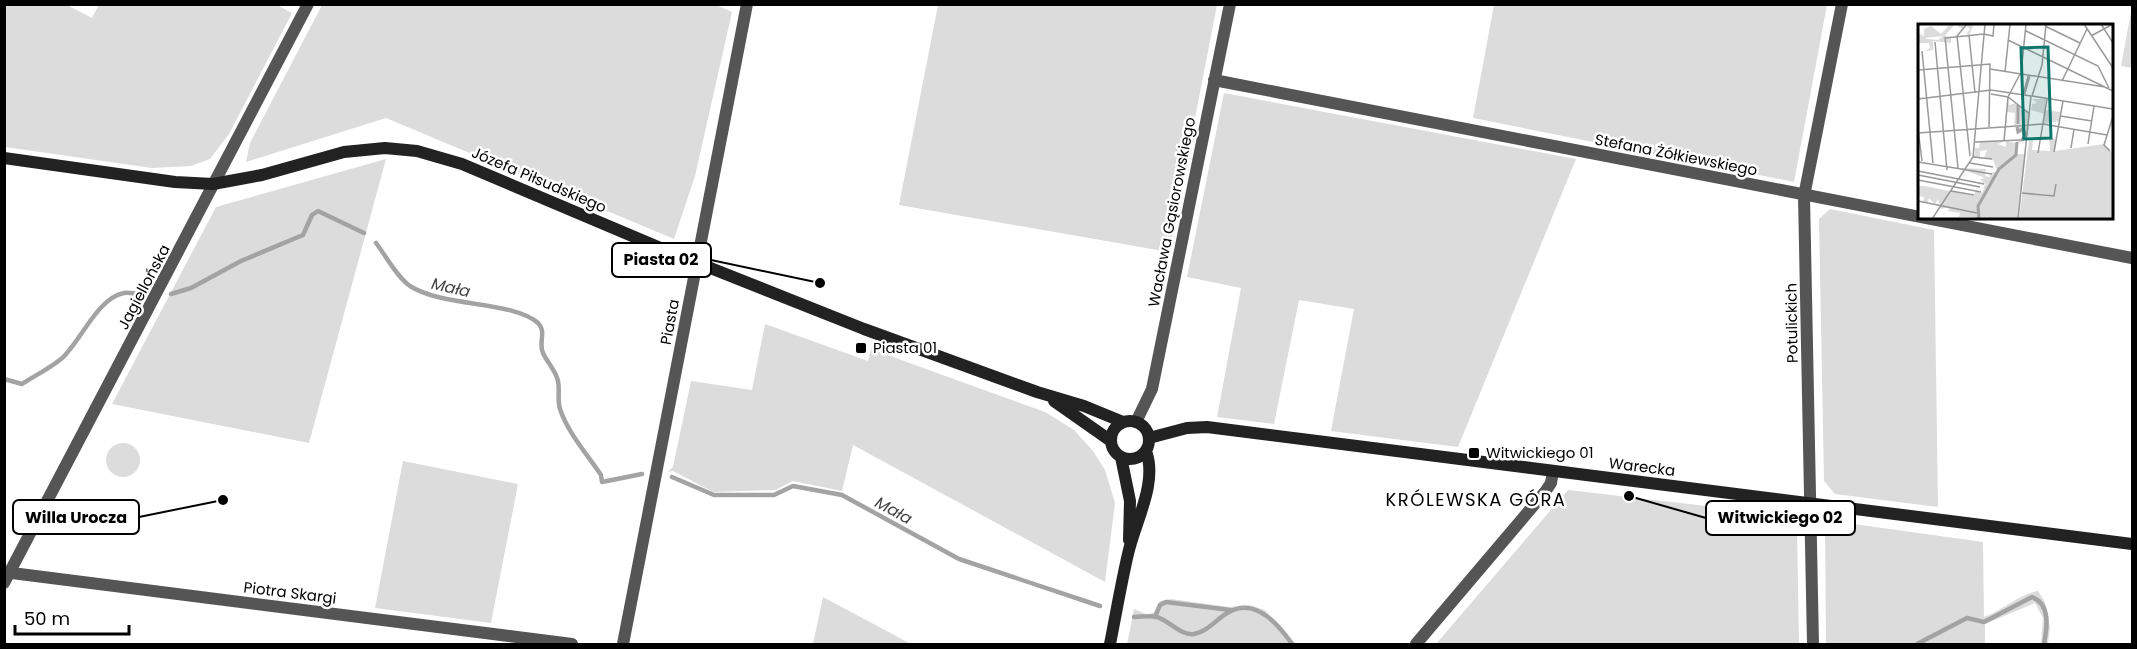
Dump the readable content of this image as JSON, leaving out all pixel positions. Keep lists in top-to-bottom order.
{
  "streets": {
    "street": [
      "Stefana Żółkiewskiego",
      "Józefa Piłsudskiego",
      "Wacława Gąsiorowskiego",
      "Jagiellońska",
      "Piasta",
      "Potulickich",
      "Warecka",
      "Piotra Skargi"
    ]
  },
  "crossings": [
    ["Stefana Żółkiewskiego", "Wacława Gąsiorowskiego"],
    ["Stefana Żółkiewskiego", "Potulickich"],
    ["Józefa Piłsudskiego", "Wacława Gąsiorowskiego"],
    ["Józefa Piłsudskiego", "Jagiellońska"],
    ["Józefa Piłsudskiego", "Piasta"],
    ["Józefa Piłsudskiego", "Warecka"],
    ["Wacława Gąsiorowskiego", "Warecka"],
    ["Jagiellońska", "Piotra Skargi"],
    ["Potulickich", "Warecka"]
  ],
  "districts": ["KRÓLEWSKA GÓRA"],
  "water": ["Mała"],
  "places": {
    "other": ["Piasta 02", "Witwickiego 02", "Willa Urocza"],
    "transit": ["Piasta 01", "Witwickiego 01"]
  },
  "scale_bar": "50 m"
}
